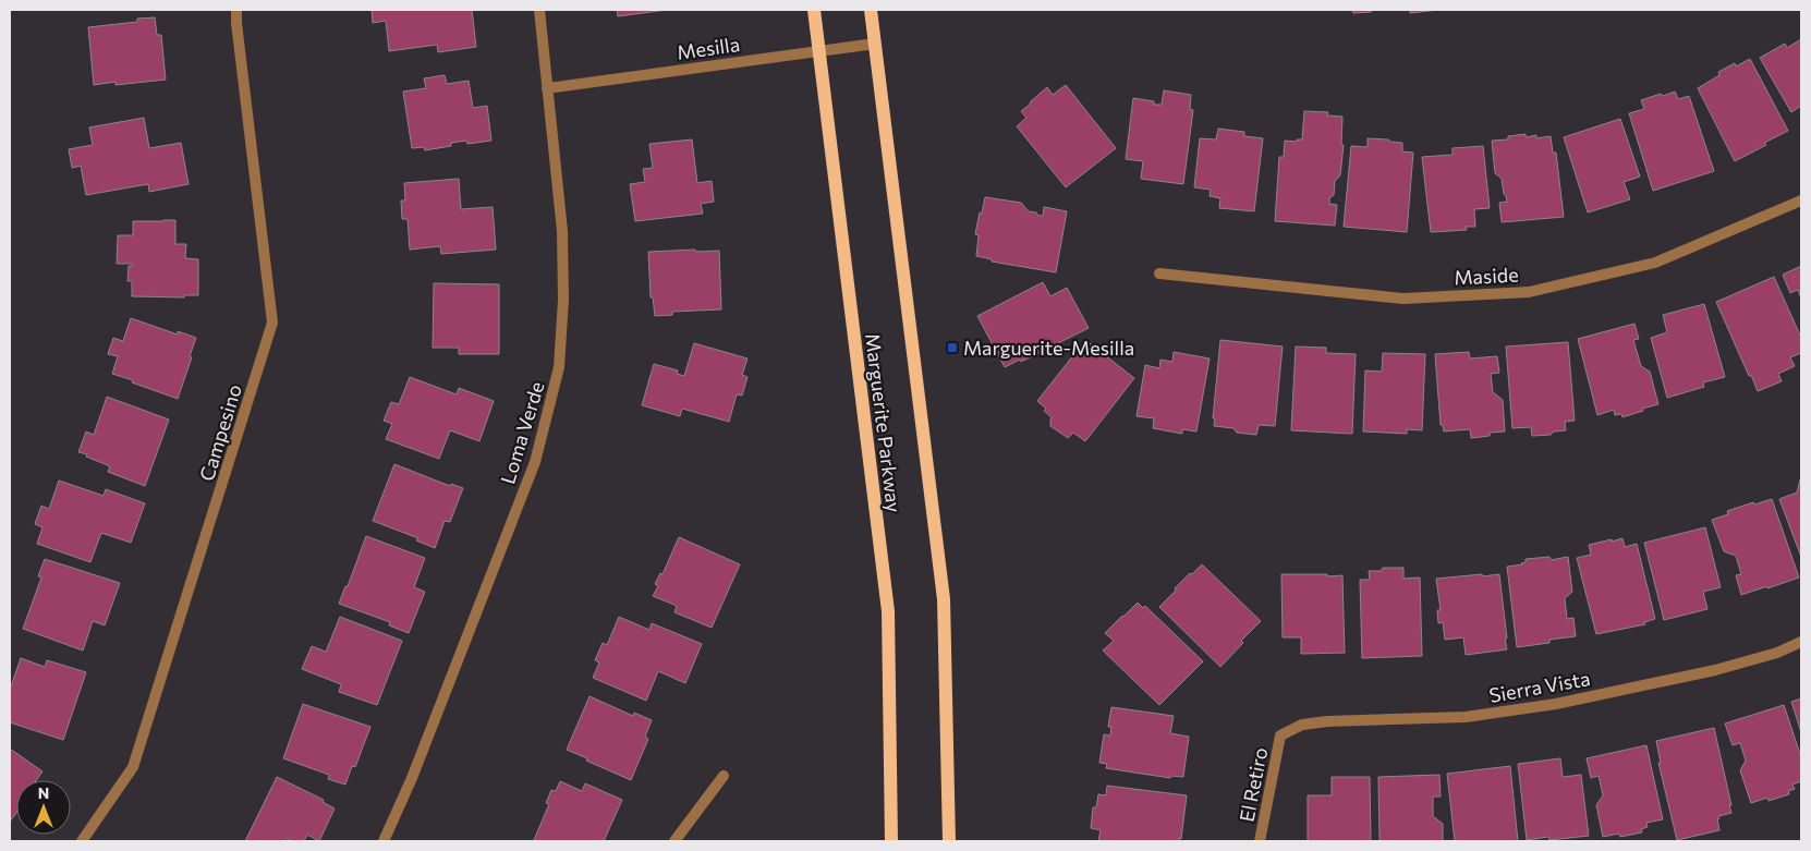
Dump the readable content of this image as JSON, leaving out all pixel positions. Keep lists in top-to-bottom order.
{
  "streets": {
    "main road": ["Marguerite Parkway"],
    "street": [
      "Mesilla",
      "Maside",
      "Campesino",
      "Loma Verde",
      "Sierra Vista",
      "El Retiro"
    ]
  },
  "crossings": [
    ["Mesilla", "Marguerite Parkway"],
    ["Mesilla", "Loma Verde"],
    ["Sierra Vista", "El Retiro"]
  ],
  "places": {
    "transit": ["Marguerite-Mesilla"]
  },
  "north": "top"
}
